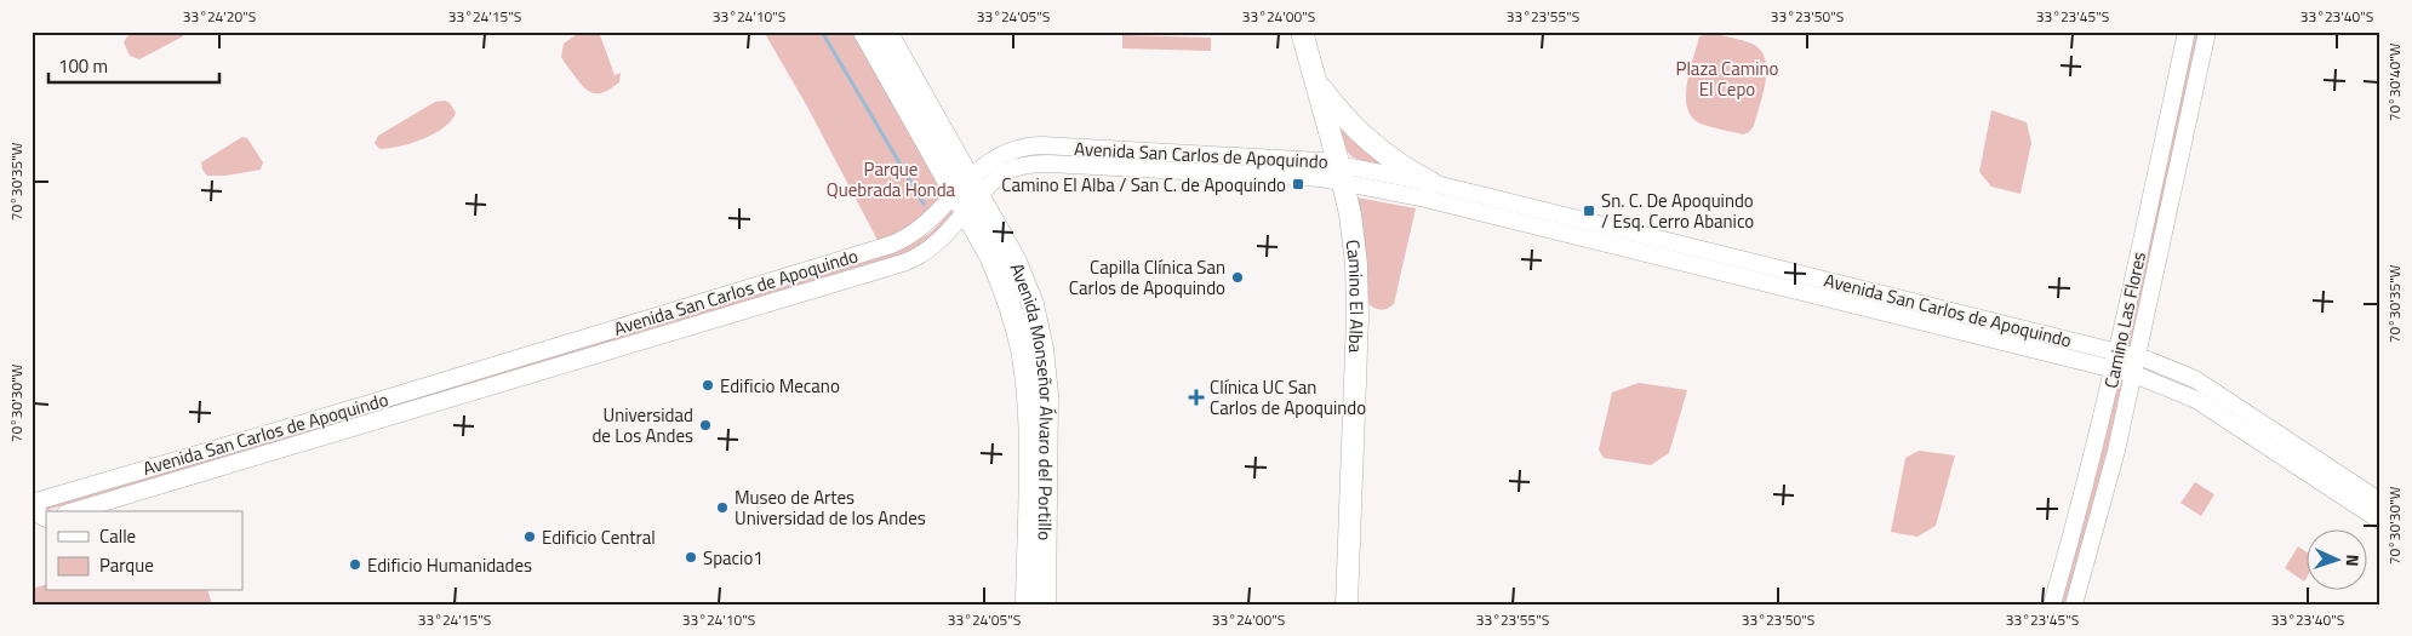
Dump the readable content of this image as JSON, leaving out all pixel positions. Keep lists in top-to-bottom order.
{
  "streets": {
    "main road": ["Camino El Alba", "Avenida Monseñor Álvaro del Portillo"],
    "street": ["Avenida San Carlos de Apoquindo", "Camino Las Flores"]
  },
  "crossings": [
    ["Avenida San Carlos de Apoquindo", "Camino El Alba"],
    ["Avenida San Carlos de Apoquindo", "Camino Las Flores"],
    ["Avenida San Carlos de Apoquindo", "Avenida Monseñor Álvaro del Portillo"]
  ],
  "parks": ["Plaza Camino El Cepo", "Parque Quebrada Honda"],
  "places": {
    "transit": ["Camino El Alba / San C. de Apoquindo", "Sn. C. De Apoquindo / Esq. Cerro Abanico"],
    "other": [
      "Capilla Clínica San Carlos de Apoquindo",
      "Edificio Mecano",
      "Universidad de Los Andes",
      "Museo de Artes Universidad de los Andes",
      "Edificio Central",
      "Spacio1",
      "Edificio Humanidades"
    ],
    "health": ["Clínica UC San Carlos de Apoquindo"]
  },
  "legend": ["Calle", "Parque"],
  "scale_bar": "100 m",
  "north": "right",
  "coordinates": [
    "33°24'20\"S",
    "33°24'15\"S",
    "33°24'10\"S",
    "33°24'05\"S",
    "33°24'00\"S",
    "33°23'55\"S",
    "33°23'50\"S",
    "33°23'45\"S",
    "33°23'40\"S",
    "70°30'40\"W",
    "70°30'35\"W",
    "70°30'30\"W"
  ]
}
